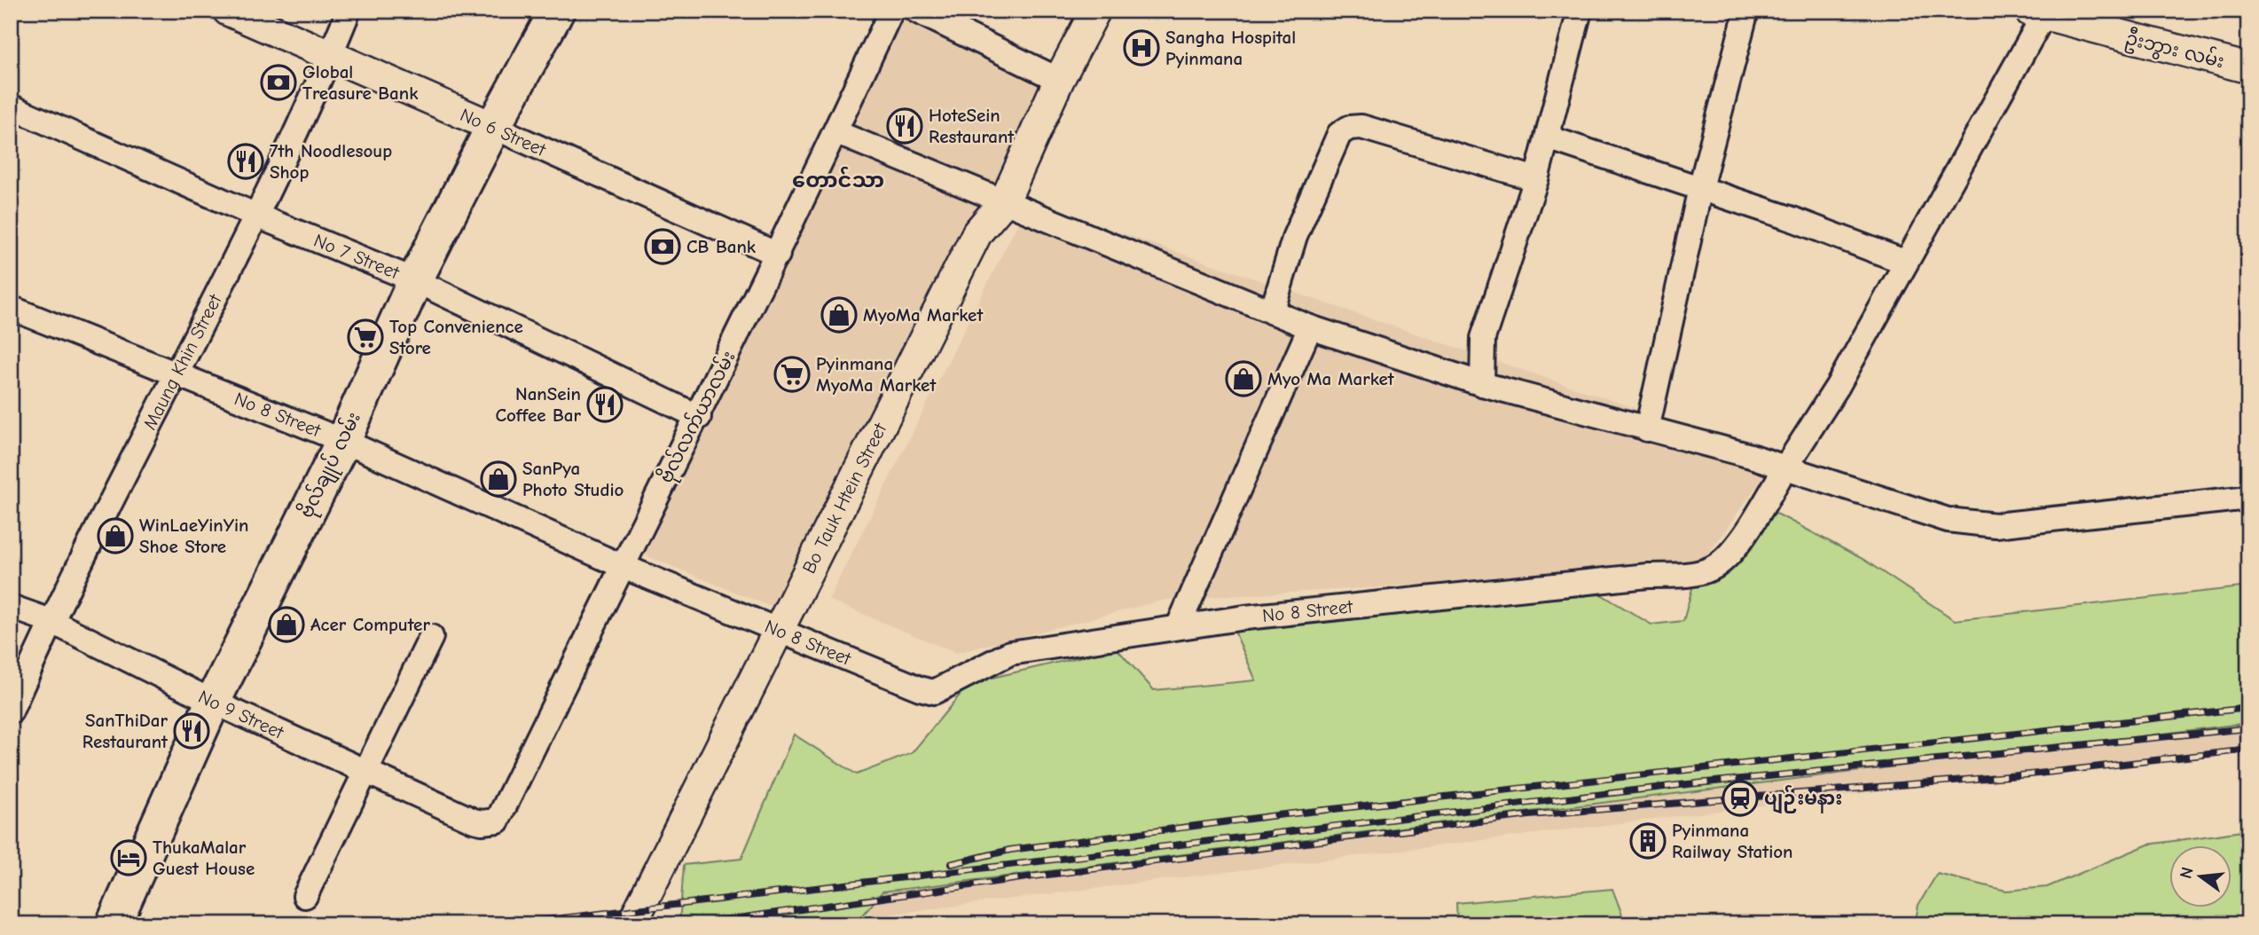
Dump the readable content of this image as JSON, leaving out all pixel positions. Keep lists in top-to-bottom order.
{
  "streets": {
    "main road": ["ဗိုလ်ချုပ် လမ်း"],
    "street": [
      "ဦးဘွား လမ်း",
      "No 6 Street",
      "No 7 Street",
      "Maung Khin Street",
      "No 8 Street",
      "ဗိုလ်လက်ယာလမ်း",
      "Bo Tauk Htein Street",
      "No 9 Street"
    ]
  },
  "crossings": [
    ["ဦးဘွား လမ်း", "No 8 Street"],
    ["No 6 Street", "Maung Khin Street"],
    ["No 6 Street", "ဗိုလ်လက်ယာလမ်း"],
    ["No 6 Street", "ဗိုလ်ချုပ် လမ်း"],
    ["No 7 Street", "Maung Khin Street"],
    ["No 7 Street", "ဗိုလ်လက်ယာလမ်း"],
    ["No 7 Street", "ဗိုလ်ချုပ် လမ်း"],
    ["Maung Khin Street", "No 8 Street"],
    ["Maung Khin Street", "No 9 Street"],
    ["No 8 Street", "ဗိုလ်လက်ယာလမ်း"],
    ["No 8 Street", "ဗိုလ်ချုပ် လမ်း"],
    ["No 8 Street", "Bo Tauk Htein Street"],
    ["ဗိုလ်လက်ယာလမ်း", "No 9 Street"],
    ["ဗိုလ်ချုပ် လမ်း", "No 9 Street"]
  ],
  "districts": ["တောင်သာ"],
  "places": {
    "hospital": ["Sangha Hospital Pyinmana"],
    "bank": ["Global Treasure Bank", "CB Bank"],
    "restaurant": [
      "HoteSein Restaurant",
      "7th Noodlesoup Shop",
      "NanSein Coffee Bar",
      "SanThiDar Restaurant"
    ],
    "shop": [
      "MyoMa Market",
      "Myo Ma Market",
      "SanPya Photo Studio",
      "WinLaeYinYin Shoe Store",
      "Acer Computer"
    ],
    "supermarket": ["Top Convenience Store", "Pyinmana MyoMa Market"],
    "station": ["ပျဉ်းမနား"],
    "building": ["Pyinmana Railway Station"],
    "hotel": ["ThukaMalar Guest House"]
  },
  "north": "left"
}
